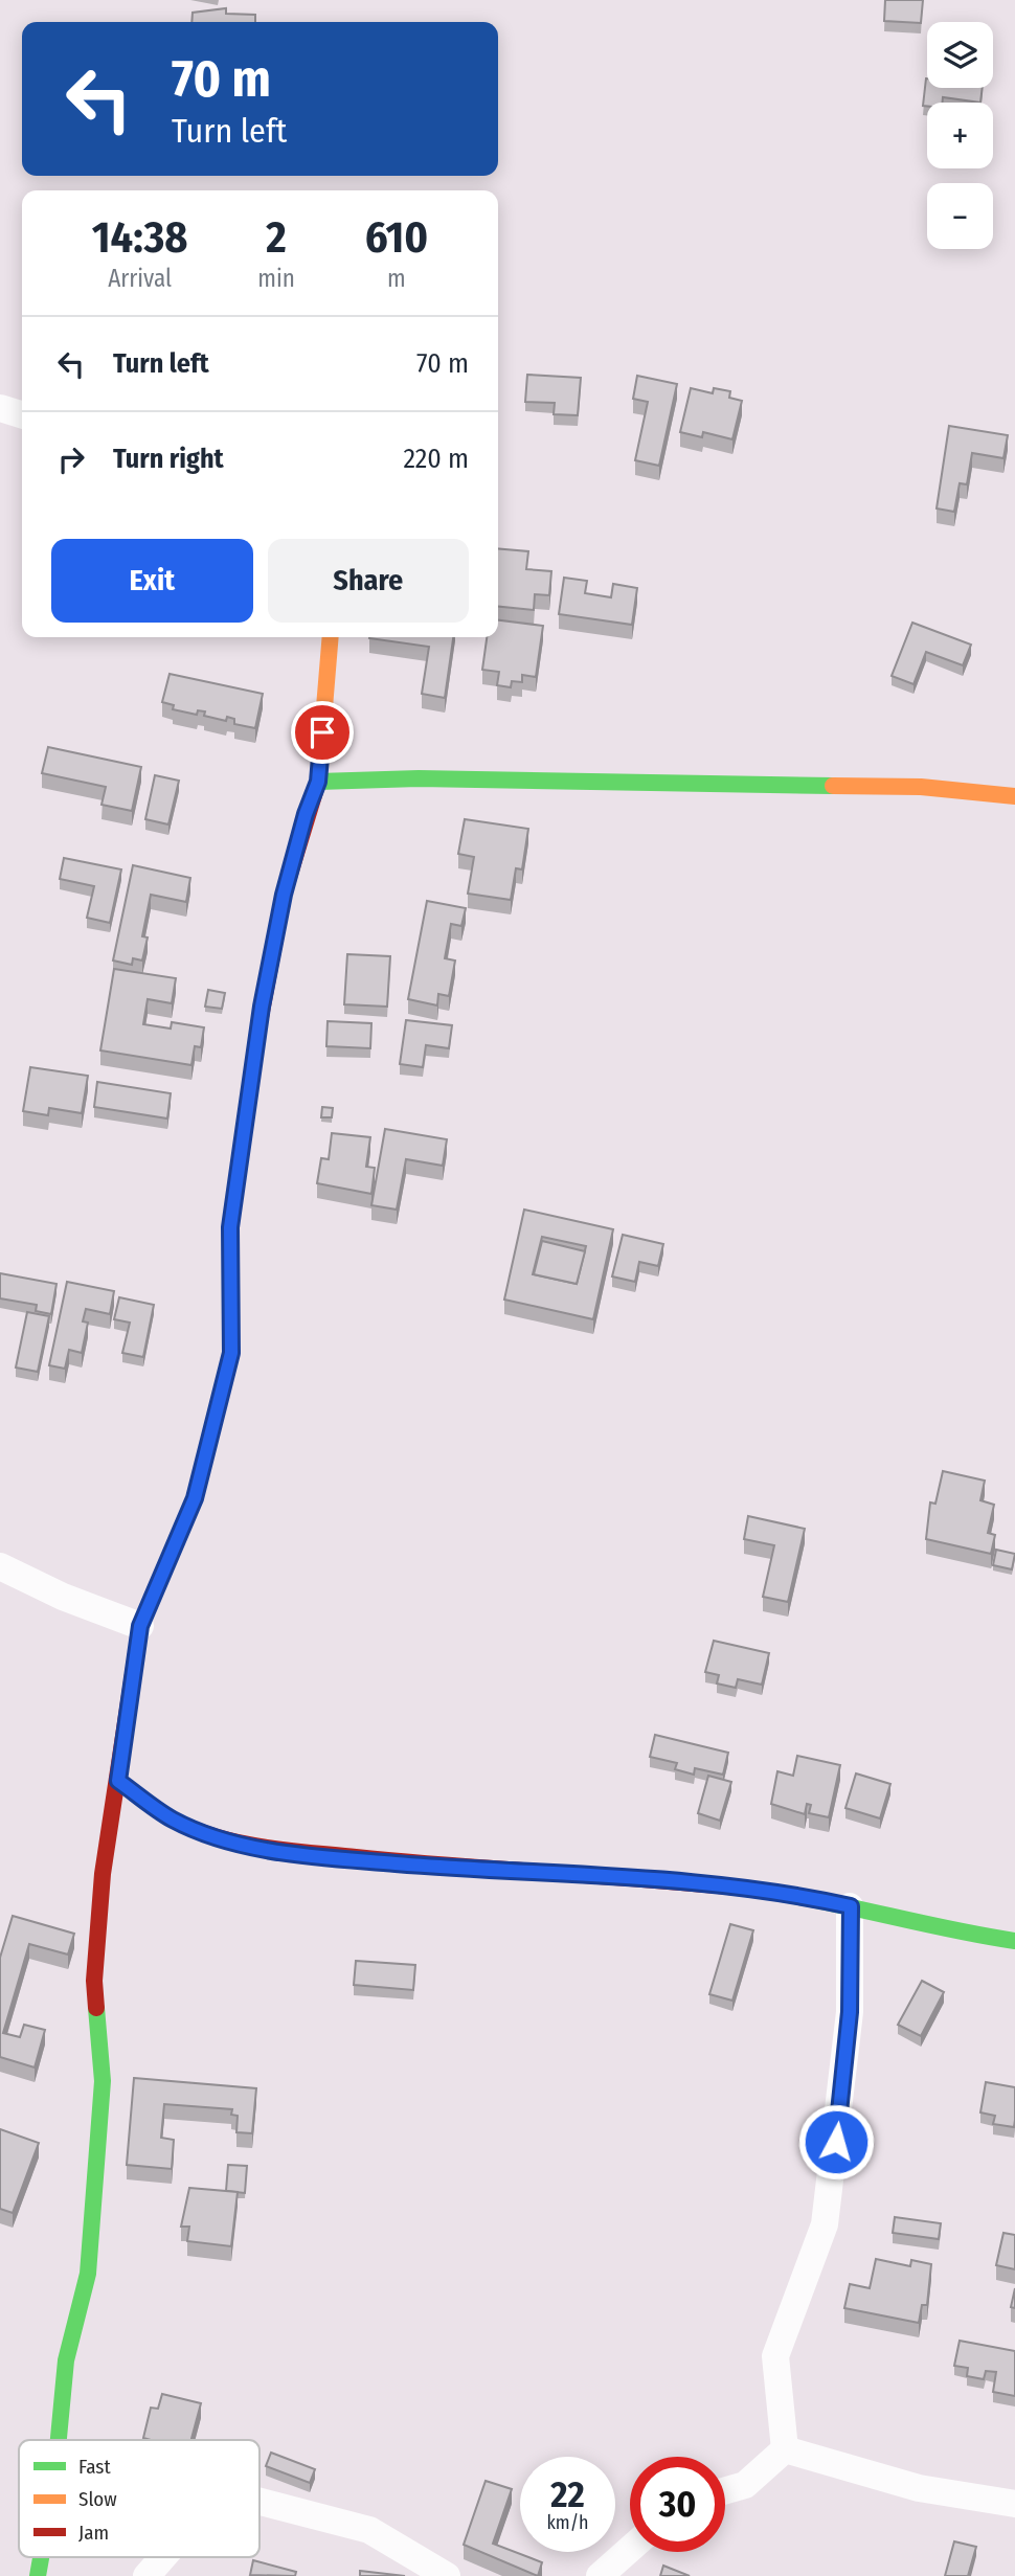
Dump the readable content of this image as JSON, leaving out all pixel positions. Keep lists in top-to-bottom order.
{
  "legend": ["Fast", "Slow", "Jam"],
  "page": {
    "map_buttons": ["+", "−"],
    "turn": ["70 m", "Turn left"],
    "eta": [
      "14:38",
      "Arrival",
      "2",
      "min",
      "610",
      "m"
    ],
    "list": [
      {
        "name": "Turn left",
        "value": "70 m"
      },
      {
        "name": "Turn right",
        "value": "220 m"
      }
    ],
    "buttons": ["Exit", "Share"],
    "speed": "22 km/h",
    "limit": "30"
  }
}
